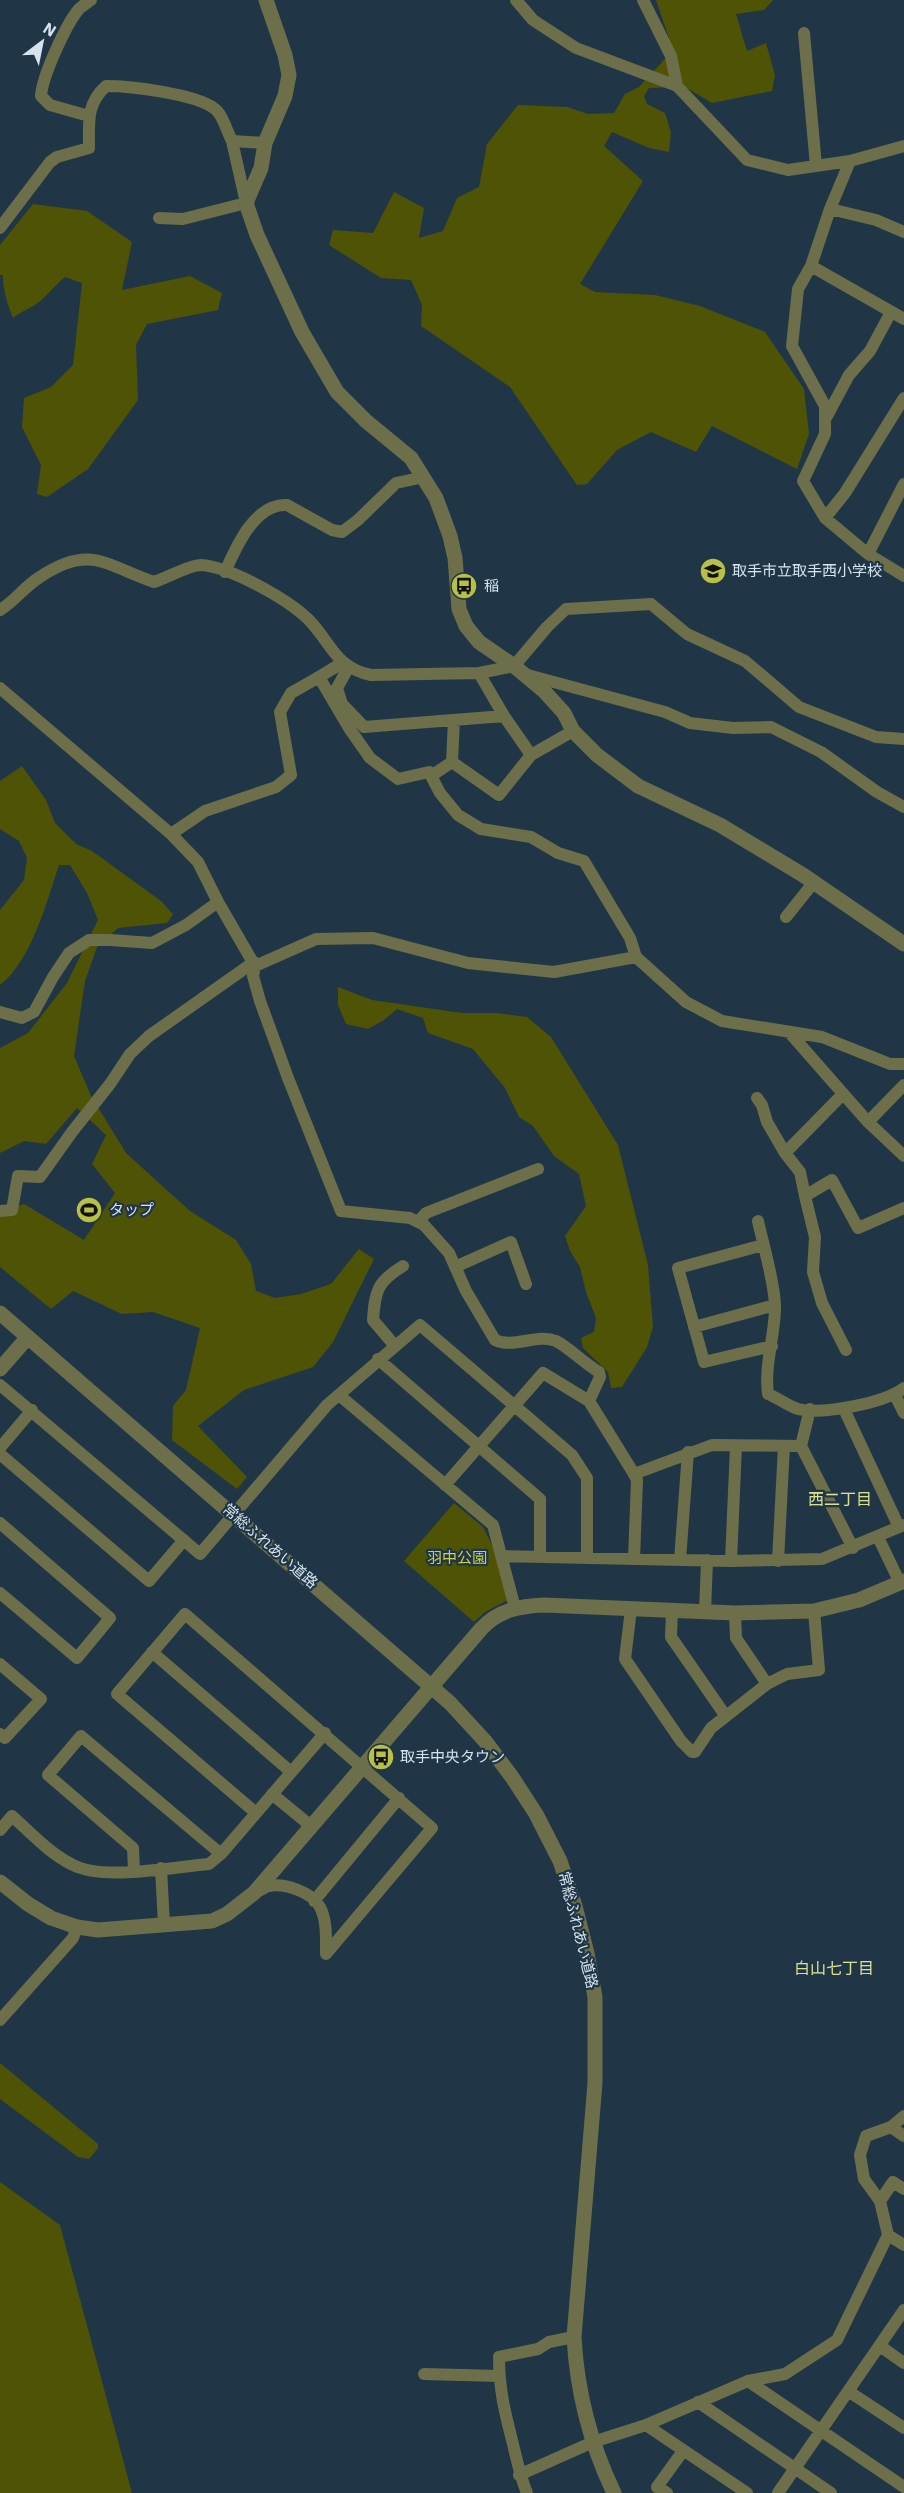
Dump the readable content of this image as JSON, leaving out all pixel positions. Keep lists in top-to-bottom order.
{
  "streets": {
    "street": ["常総ふれあい道路"]
  },
  "districts": ["西二丁目", "白山七丁目"],
  "parks": ["羽中公園"],
  "places": {
    "school or university": ["取手市立取手西小学校"],
    "bus stop": ["稲", "取手中央タウン"],
    "sports": ["タップ"]
  },
  "north": "top right"
}
